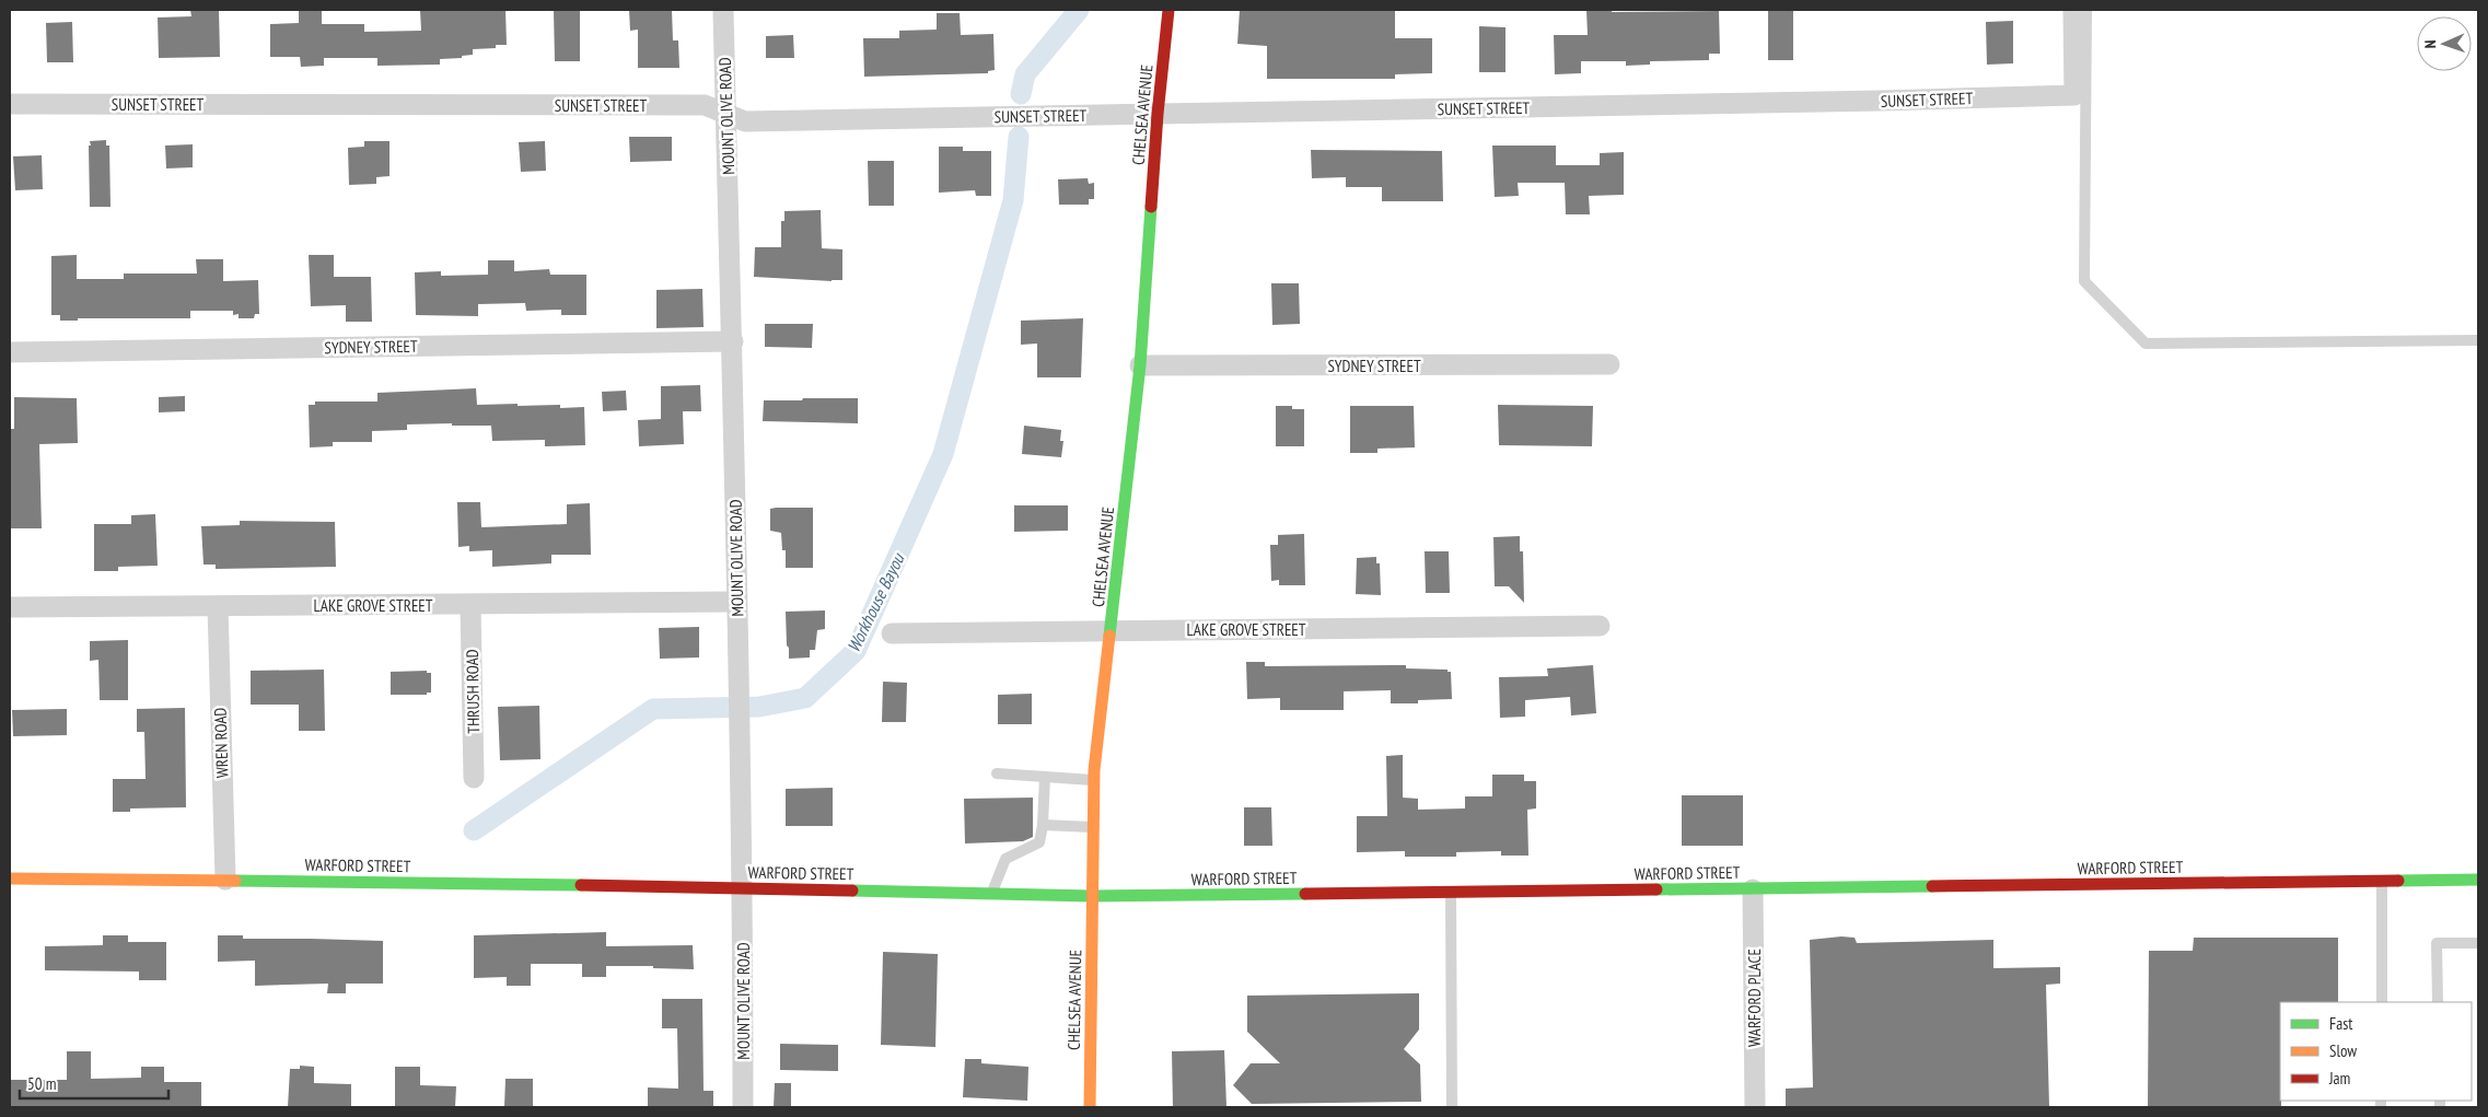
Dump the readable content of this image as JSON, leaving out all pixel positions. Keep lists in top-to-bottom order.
{
  "streets": {
    "main road": ["CHELSEA AVENUE", "WARFORD STREET"],
    "street": [
      "SUNSET STREET",
      "MOUNT OLIVE ROAD",
      "SYDNEY STREET",
      "LAKE GROVE STREET",
      "THRUSH ROAD",
      "WREN ROAD",
      "WARFORD PLACE"
    ]
  },
  "crossings": [
    ["SUNSET STREET", "CHELSEA AVENUE"],
    ["SUNSET STREET", "MOUNT OLIVE ROAD"],
    ["CHELSEA AVENUE", "SYDNEY STREET"],
    ["CHELSEA AVENUE", "LAKE GROVE STREET"],
    ["CHELSEA AVENUE", "WARFORD STREET"],
    ["MOUNT OLIVE ROAD", "SYDNEY STREET"],
    ["MOUNT OLIVE ROAD", "LAKE GROVE STREET"],
    ["MOUNT OLIVE ROAD", "WARFORD STREET"],
    ["LAKE GROVE STREET", "THRUSH ROAD"],
    ["LAKE GROVE STREET", "WREN ROAD"],
    ["WREN ROAD", "WARFORD STREET"],
    ["WARFORD STREET", "WARFORD PLACE"]
  ],
  "water": ["Workhouse Bayou"],
  "legend": ["Fast", "Slow", "Jam"],
  "scale_bar": "50 m",
  "north": "left"
}
